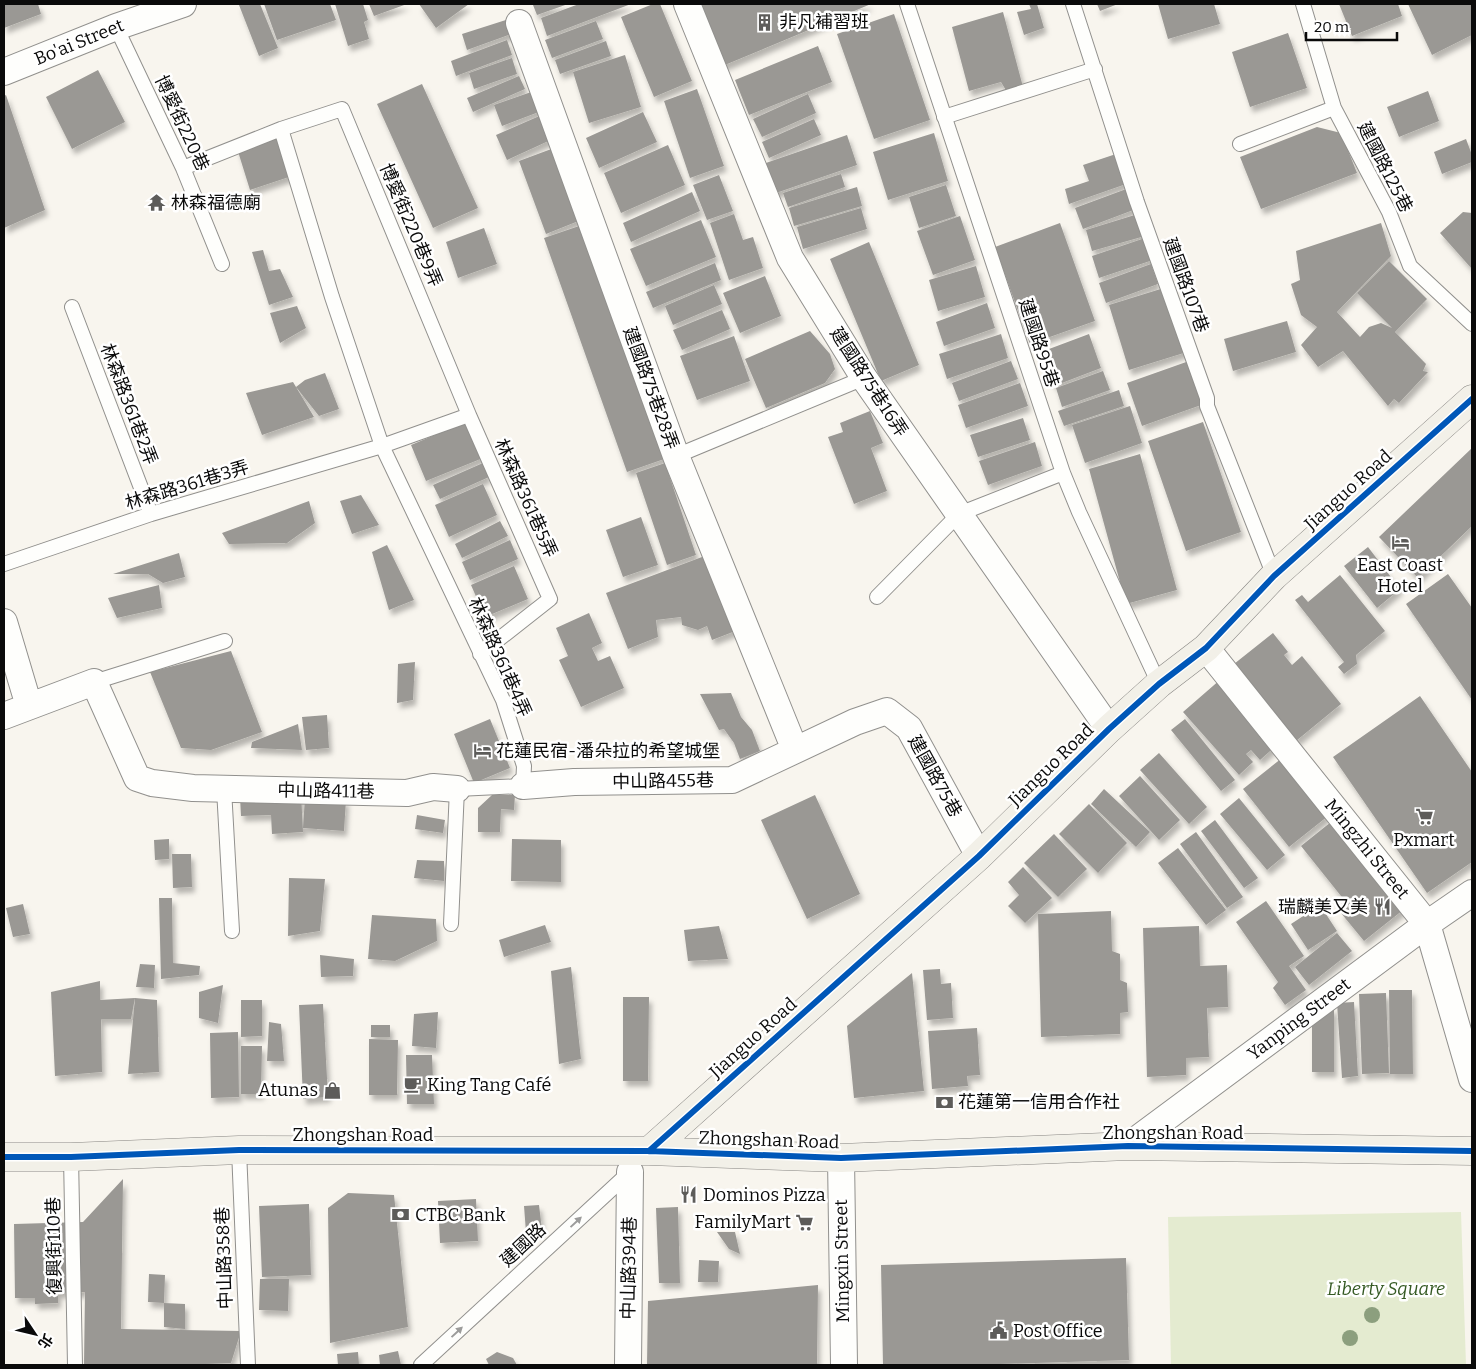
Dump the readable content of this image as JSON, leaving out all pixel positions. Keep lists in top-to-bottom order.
{
  "streets": {
    "street": [
      "Bo'ai Street",
      "建國路75巷16弄",
      "建國路75巷28弄",
      "Jianguo Road",
      "建國路75巷",
      "中山路455巷",
      "中山路411巷",
      "Mingzhi Street",
      "Yanping Street",
      "Zhongshan Road",
      "Mingxin Street",
      "中山路394巷"
    ],
    "lane": [
      "博愛街220巷",
      "建國路125巷",
      "博愛街220巷9弄",
      "建國路107巷",
      "建國路95巷",
      "林森路361巷2弄",
      "林森路361巷3弄",
      "林森路361巷5弄",
      "林森路361巷4弄",
      "建國路",
      "復興街110巷",
      "中山路358巷"
    ]
  },
  "crossings": [
    ["Bo'ai Street", "博愛街220巷"],
    ["博愛街220巷", "博愛街220巷9弄"],
    ["博愛街220巷9弄", "林森路361巷5弄"],
    ["建國路107巷", "Jianguo Road"],
    ["建國路95巷", "Jianguo Road"],
    ["建國路75巷16弄", "Jianguo Road"],
    ["建國路75巷28弄", "建國路75巷"],
    ["建國路75巷28弄", "中山路455巷"],
    ["林森路361巷2弄", "林森路361巷3弄"],
    ["林森路361巷3弄", "林森路361巷4弄"],
    ["Jianguo Road", "建國路75巷"],
    ["Jianguo Road", "Mingzhi Street"],
    ["Jianguo Road", "Zhongshan Road"],
    ["Jianguo Road", "建國路"],
    ["林森路361巷5弄", "林森路361巷4弄"],
    ["林森路361巷4弄", "中山路455巷"],
    ["建國路75巷", "中山路455巷"],
    ["Mingzhi Street", "Yanping Street"],
    ["Yanping Street", "Zhongshan Road"],
    ["Zhongshan Road", "建國路"],
    ["Zhongshan Road", "復興街110巷"],
    ["Zhongshan Road", "中山路358巷"],
    ["Zhongshan Road", "Mingxin Street"],
    ["建國路", "中山路394巷"]
  ],
  "one_way": ["建國路"],
  "parks": ["Liberty Square"],
  "places": {
    "building": ["非凡補習班"],
    "temple": ["林森福德廟"],
    "hotel": ["East Coast Hotel", "花蓮民宿-潘朵拉的希望城堡"],
    "supermarket": ["Pxmart", "FamilyMart"],
    "restaurant": ["瑞麟美又美", "Dominos Pizza"],
    "cafe": ["King Tang Café"],
    "shop": ["Atunas"],
    "bank": ["花蓮第一信用合作社", "CTBC Bank"],
    "public building": ["Post Office"]
  },
  "scale_bar": "20 m",
  "north": "bottom right"
}
